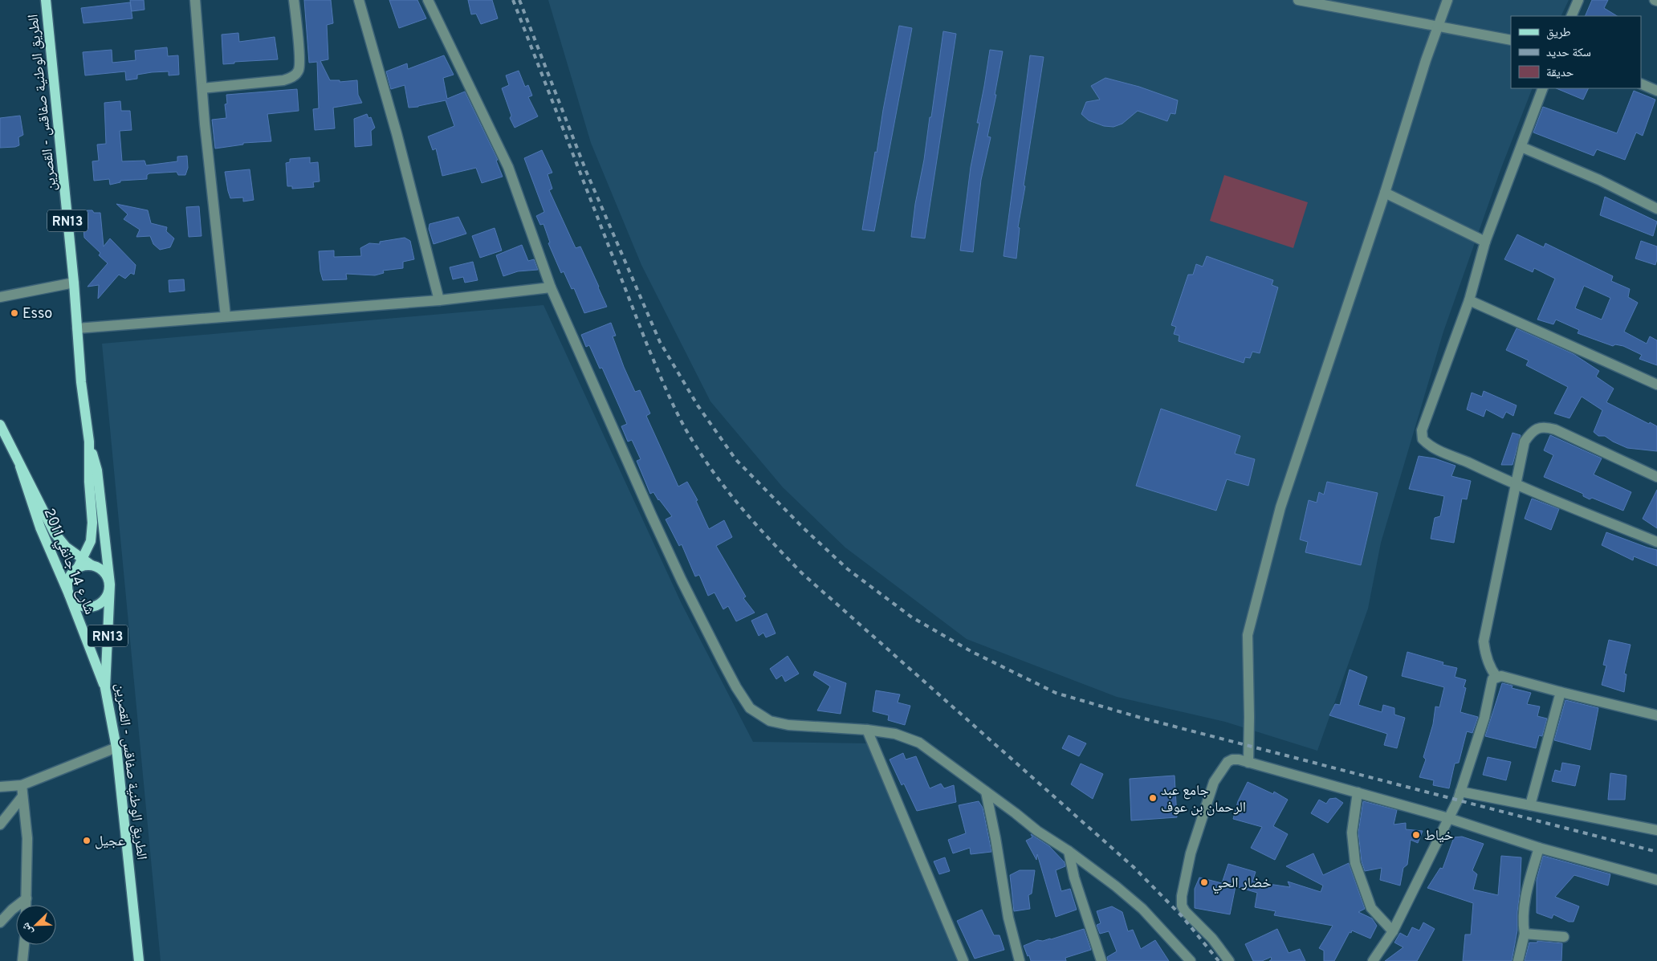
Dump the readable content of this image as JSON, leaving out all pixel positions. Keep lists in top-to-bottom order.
{
  "streets": {
    "main road": ["الطريق الوطنية صفاقس - القصرين", "RN13", "شارع 14 جانفي 2011"]
  },
  "crossings": [
    ["الطريق الوطنية صفاقس - القصرين", "شارع 14 جانفي 2011"]
  ],
  "places": [
    "Esso",
    "جامع عبد الرحمان بن عوف",
    "خياط",
    "عجيل",
    "خضار الحي"
  ],
  "legend": ["طريق", "سكة حديد", "حديقة"],
  "north": "bottom left"
}
